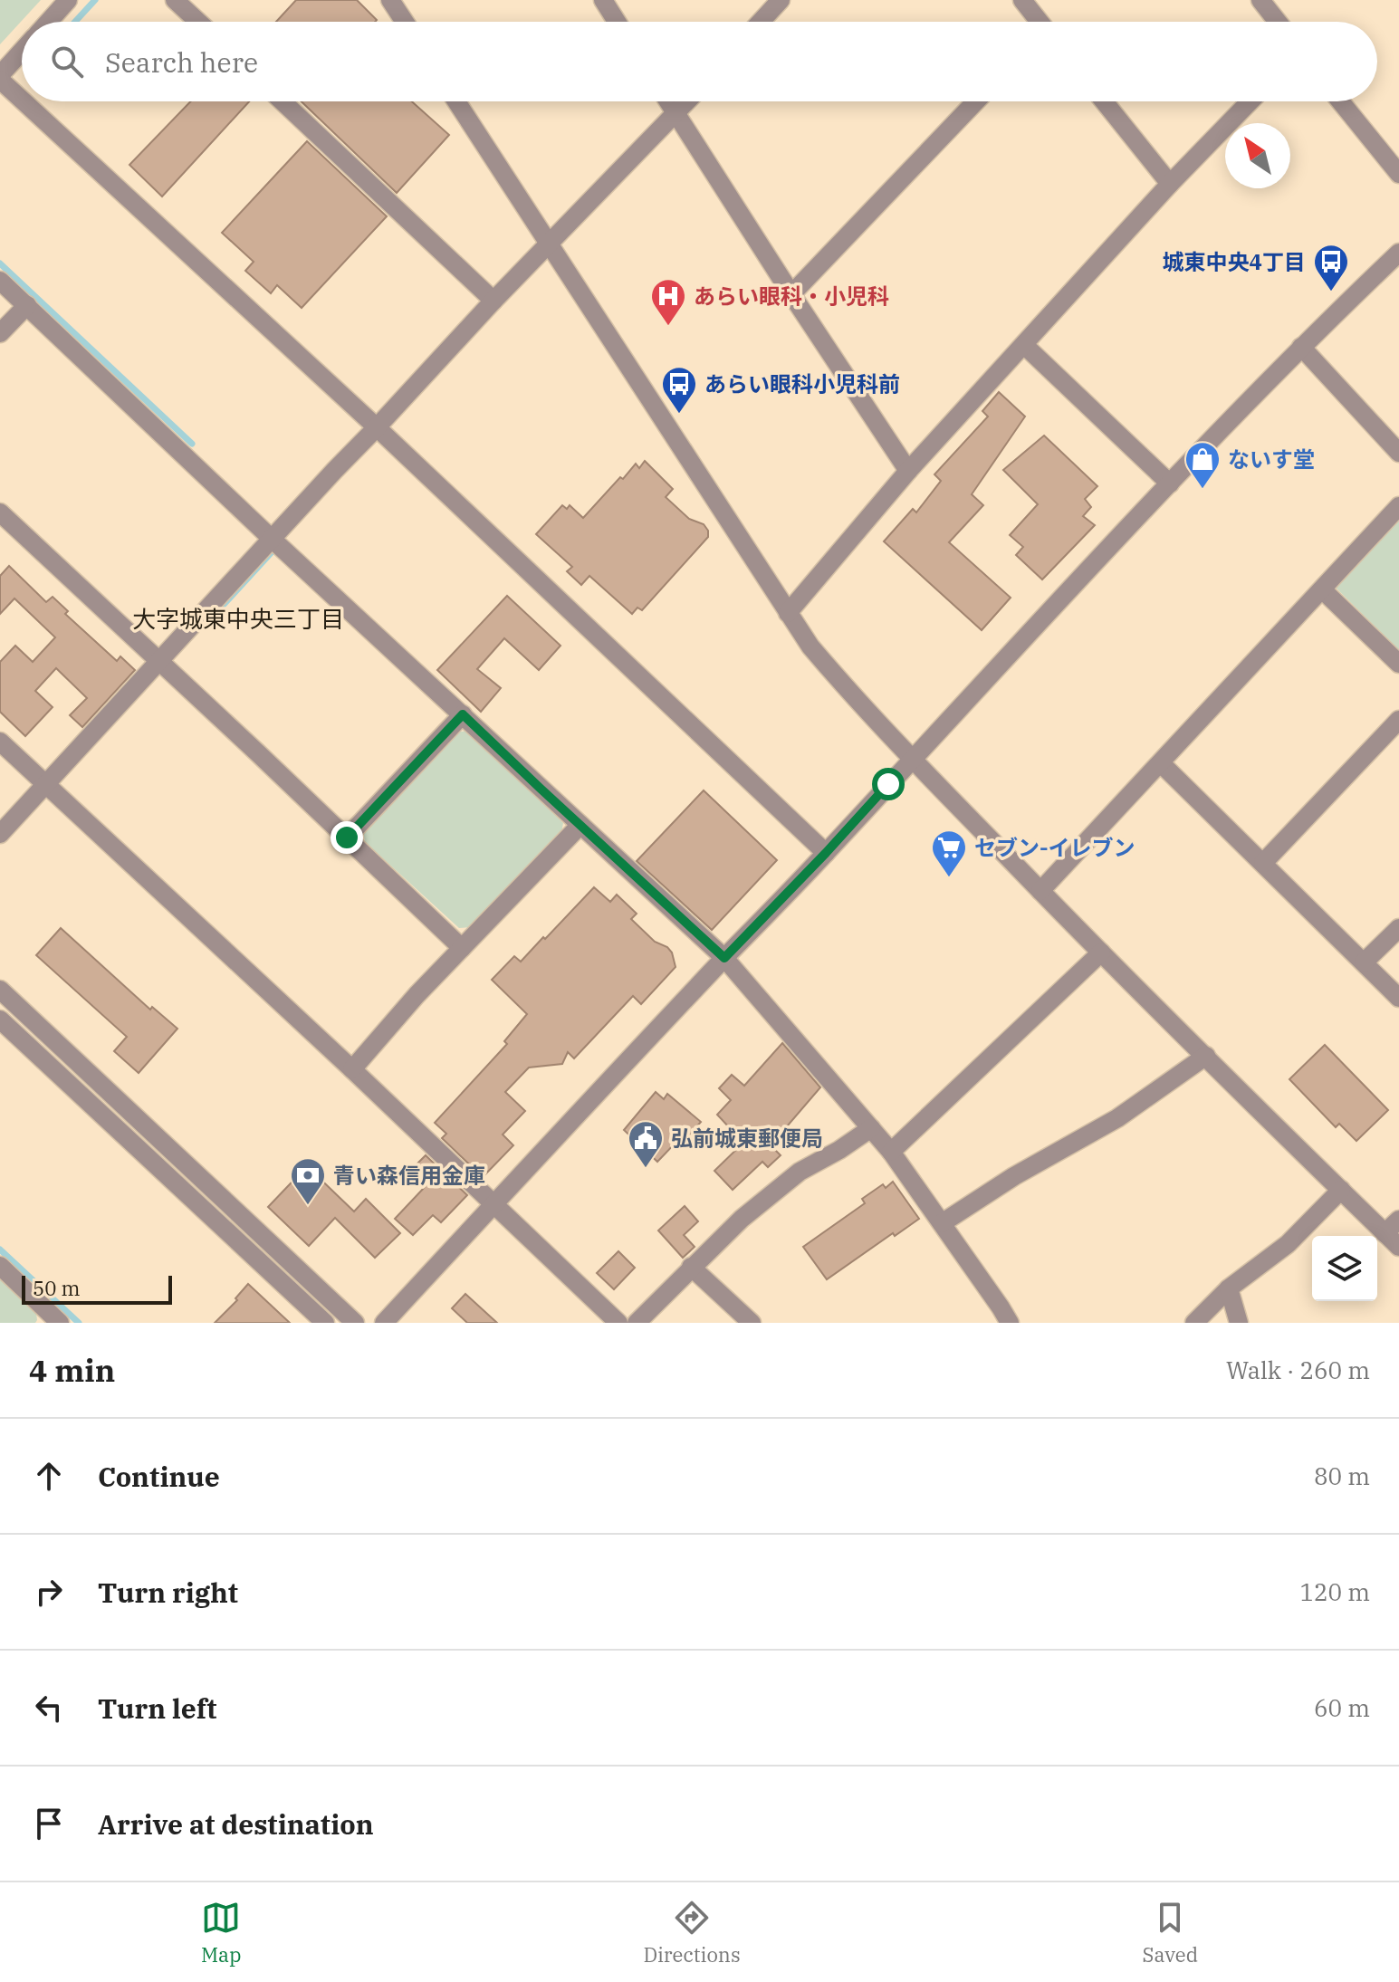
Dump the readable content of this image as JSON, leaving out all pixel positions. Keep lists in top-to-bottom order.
{
  "districts": ["大字城東中央三丁目"],
  "places": {
    "bus stop": ["城東中央4丁目", "あらい眼科小児科前"],
    "hospital": ["あらい眼科・小児科"],
    "shop": ["ないす堂"],
    "supermarket": ["セブン-イレブン"],
    "public building": ["弘前城東郵便局"],
    "bank": ["青い森信用金庫"]
  },
  "scale_bar": "50 m",
  "north": "top left",
  "page": {
    "search": "Search here",
    "scale": "50 m",
    "heading": ["4 min", "Walk · 260 m"],
    "list": [
      ["Continue", "80 m"],
      ["Turn right", "120 m"],
      ["Turn left", "60 m"],
      "Arrive at destination"
    ],
    "nav": ["Map", "Directions", "Saved"]
  }
}
